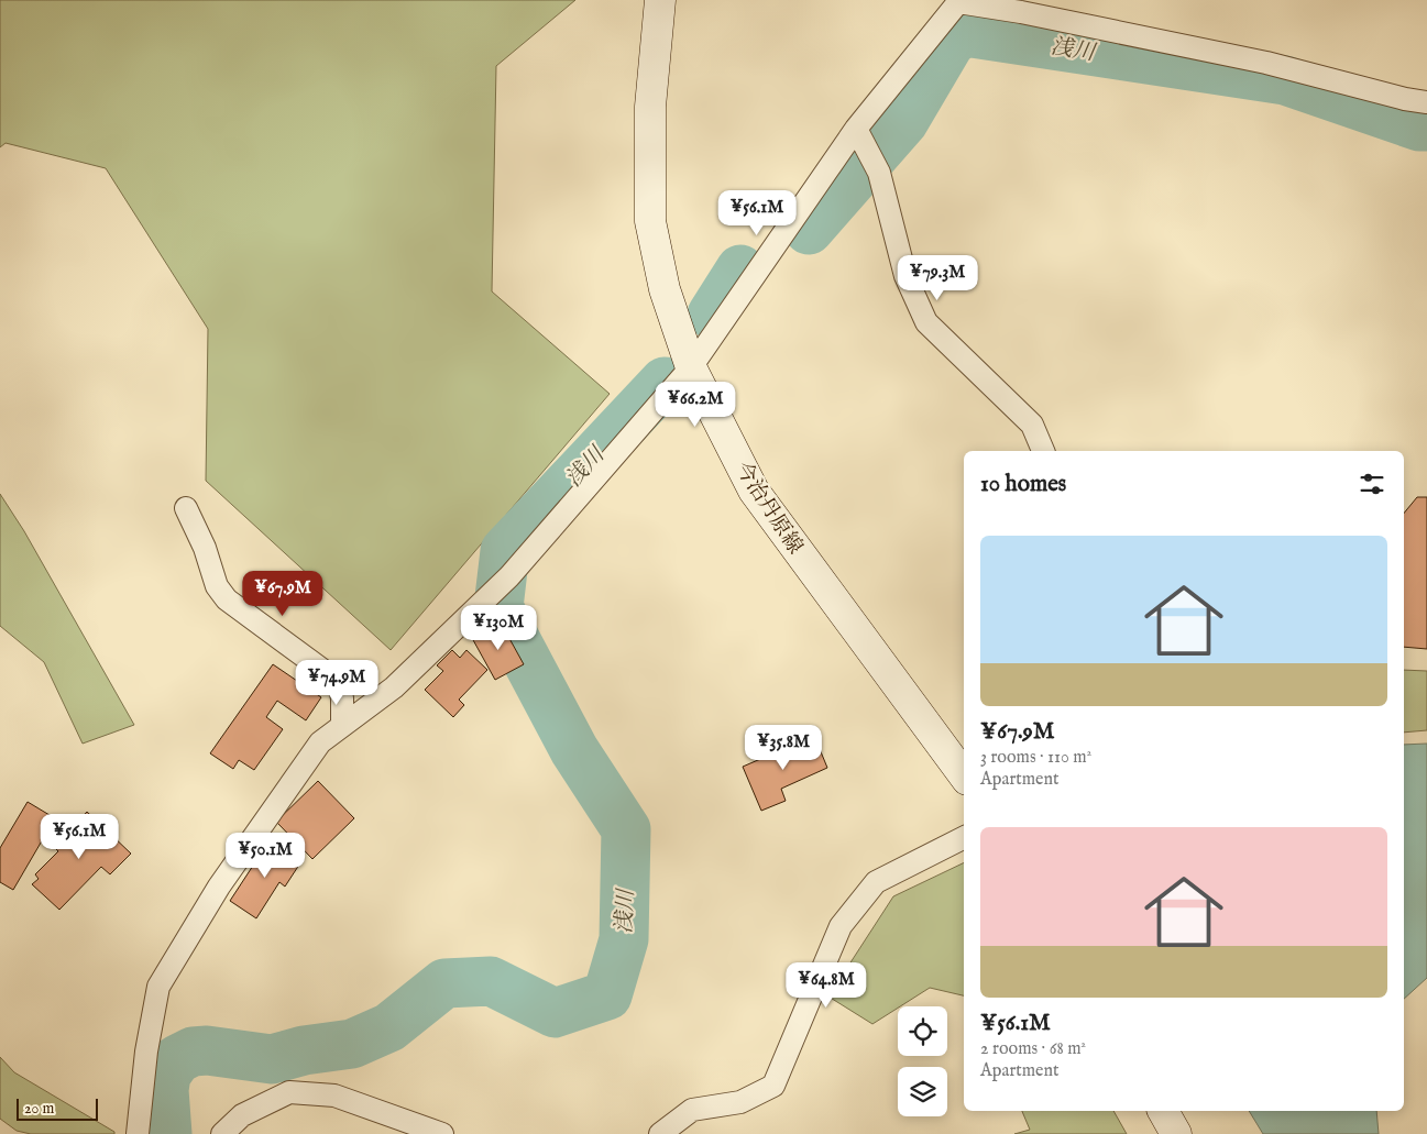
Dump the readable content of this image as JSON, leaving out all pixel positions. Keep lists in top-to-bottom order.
{
  "streets": {
    "main road": ["今治丹原線"]
  },
  "water": ["浅川"],
  "scale_bar": "20 m",
  "page": {
    "price": [
      "¥56.1M",
      "¥79.3M",
      "¥66.2M",
      "¥67.9M",
      "¥130M",
      "¥74.9M",
      "¥35.8M",
      "¥56.1M",
      "¥50.1M",
      "¥64.8M"
    ],
    "heading": "10 homes",
    "list": [
      {
        "name": "¥67.9M",
        "note": "3 rooms · 110 m² · Apartment"
      },
      {
        "name": "¥56.1M",
        "note": "2 rooms · 68 m² · Apartment"
      }
    ],
    "scale": "20 m"
  }
}
